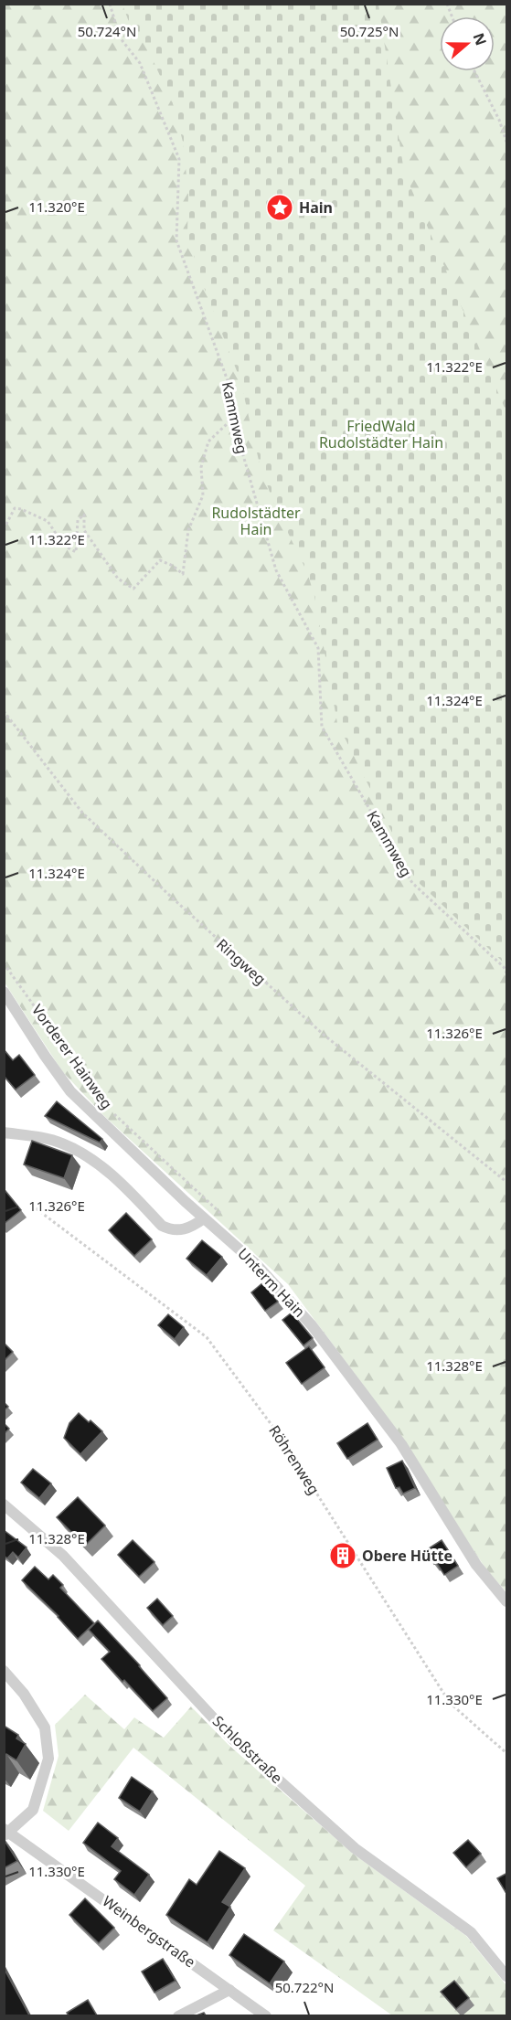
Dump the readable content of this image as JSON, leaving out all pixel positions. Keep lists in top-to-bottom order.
{
  "streets": {
    "street": ["Unterm Hain", "Schloßstraße", "Weinbergstraße"],
    "path": [
      "Kammweg",
      "Ringweg",
      "Vorderer Hainweg",
      "Röhrenweg"
    ]
  },
  "parks": ["FriedWald Rudolstädter Hain", "Rudolstädter Hain"],
  "places": {
    "place": ["Hain"],
    "building": ["Obere Hütte"]
  },
  "north": "right",
  "coordinates": [
    "50.725°N",
    "50.724°N",
    "11.320°E",
    "11.322°E",
    "11.324°E",
    "11.326°E",
    "11.328°E",
    "11.330°E",
    "50.722°N"
  ]
}
